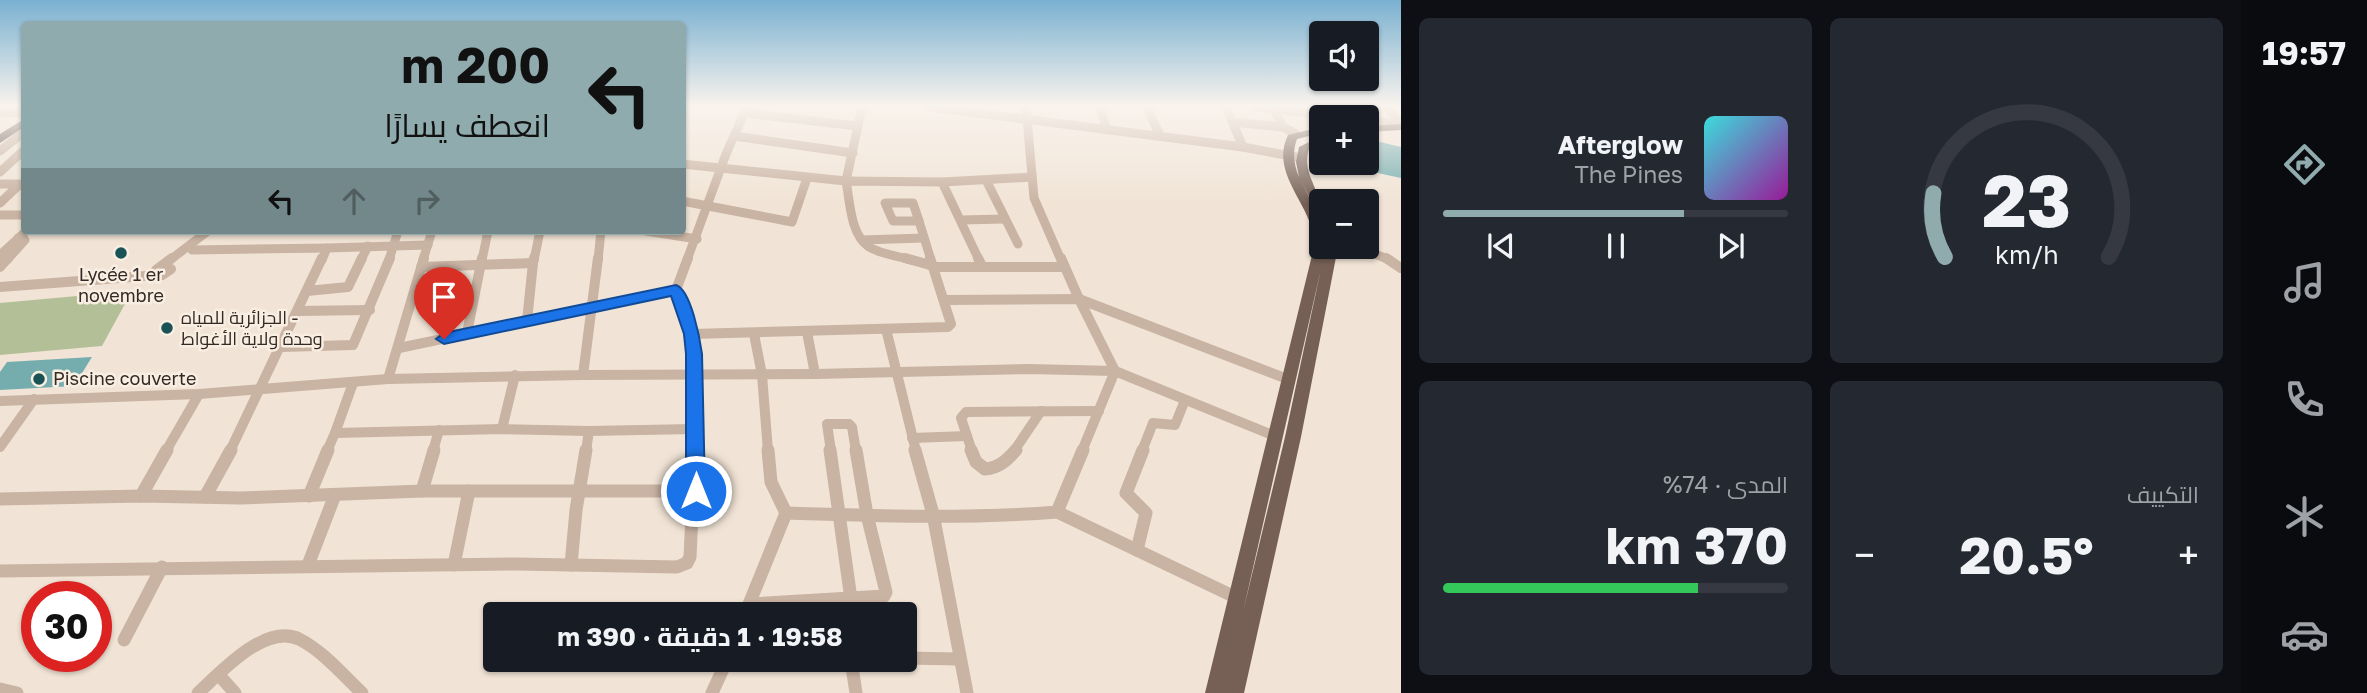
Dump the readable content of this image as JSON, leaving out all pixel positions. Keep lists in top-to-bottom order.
{
  "places": ["Lycée 1 er novembre", "الجزائرية للمياه - وحدة ولاية الأغواط", "Piscine couverte"],
  "page": {
    "tabs": "19:57",
    "map_buttons": ["+", "−"],
    "turn": ["200 m", "انعطف يسارًا"],
    "song": ["Afterglow", "The Pines"],
    "tile": [
      "التكييف",
      ["المدى · 74%", "370 km"]
    ],
    "heat": ["−", "20.5°", "+"],
    "limit": "30",
    "trip": "19:58 · 1 دقيقة · 390 m",
    "gauge": ["23", "km/h"]
  }
}
